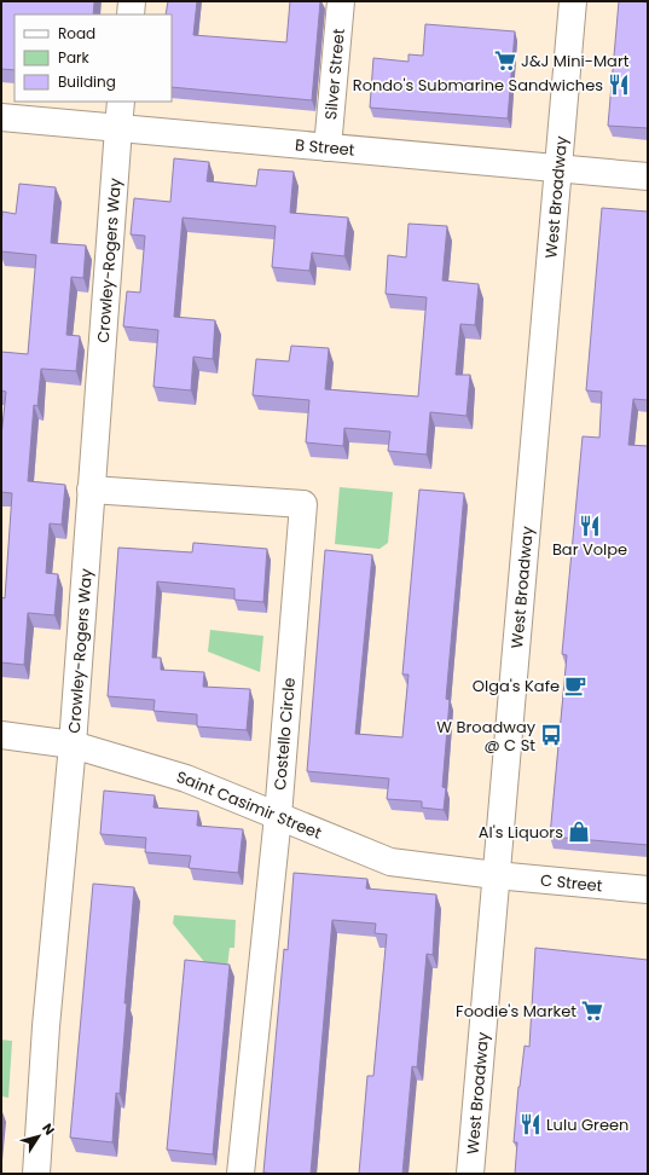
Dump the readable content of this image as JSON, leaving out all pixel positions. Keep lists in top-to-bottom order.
{
  "streets": {
    "street": [
      "Silver Street",
      "B Street",
      "West Broadway",
      "Crowley-Rogers Way",
      "Costello Circle",
      "Saint Casimir Street",
      "C Street"
    ]
  },
  "crossings": [
    ["Silver Street", "B Street"],
    ["B Street", "West Broadway"],
    ["B Street", "Crowley-Rogers Way"],
    ["West Broadway", "Saint Casimir Street"],
    ["West Broadway", "C Street"],
    ["Crowley-Rogers Way", "Costello Circle"],
    ["Crowley-Rogers Way", "Saint Casimir Street"],
    ["Costello Circle", "Saint Casimir Street"],
    ["Saint Casimir Street", "C Street"]
  ],
  "places": {
    "supermarket": ["J&J Mini-Mart", "Foodie's Market"],
    "restaurant": ["Rondo's Submarine Sandwiches", "Bar Volpe", "Lulu Green"],
    "cafe": ["Olga's Kafe"],
    "bus stop": ["W Broadway @ C St"],
    "shop": ["Al's Liquors"]
  },
  "legend": ["Road", "Park", "Building"],
  "north": "top right"
}
